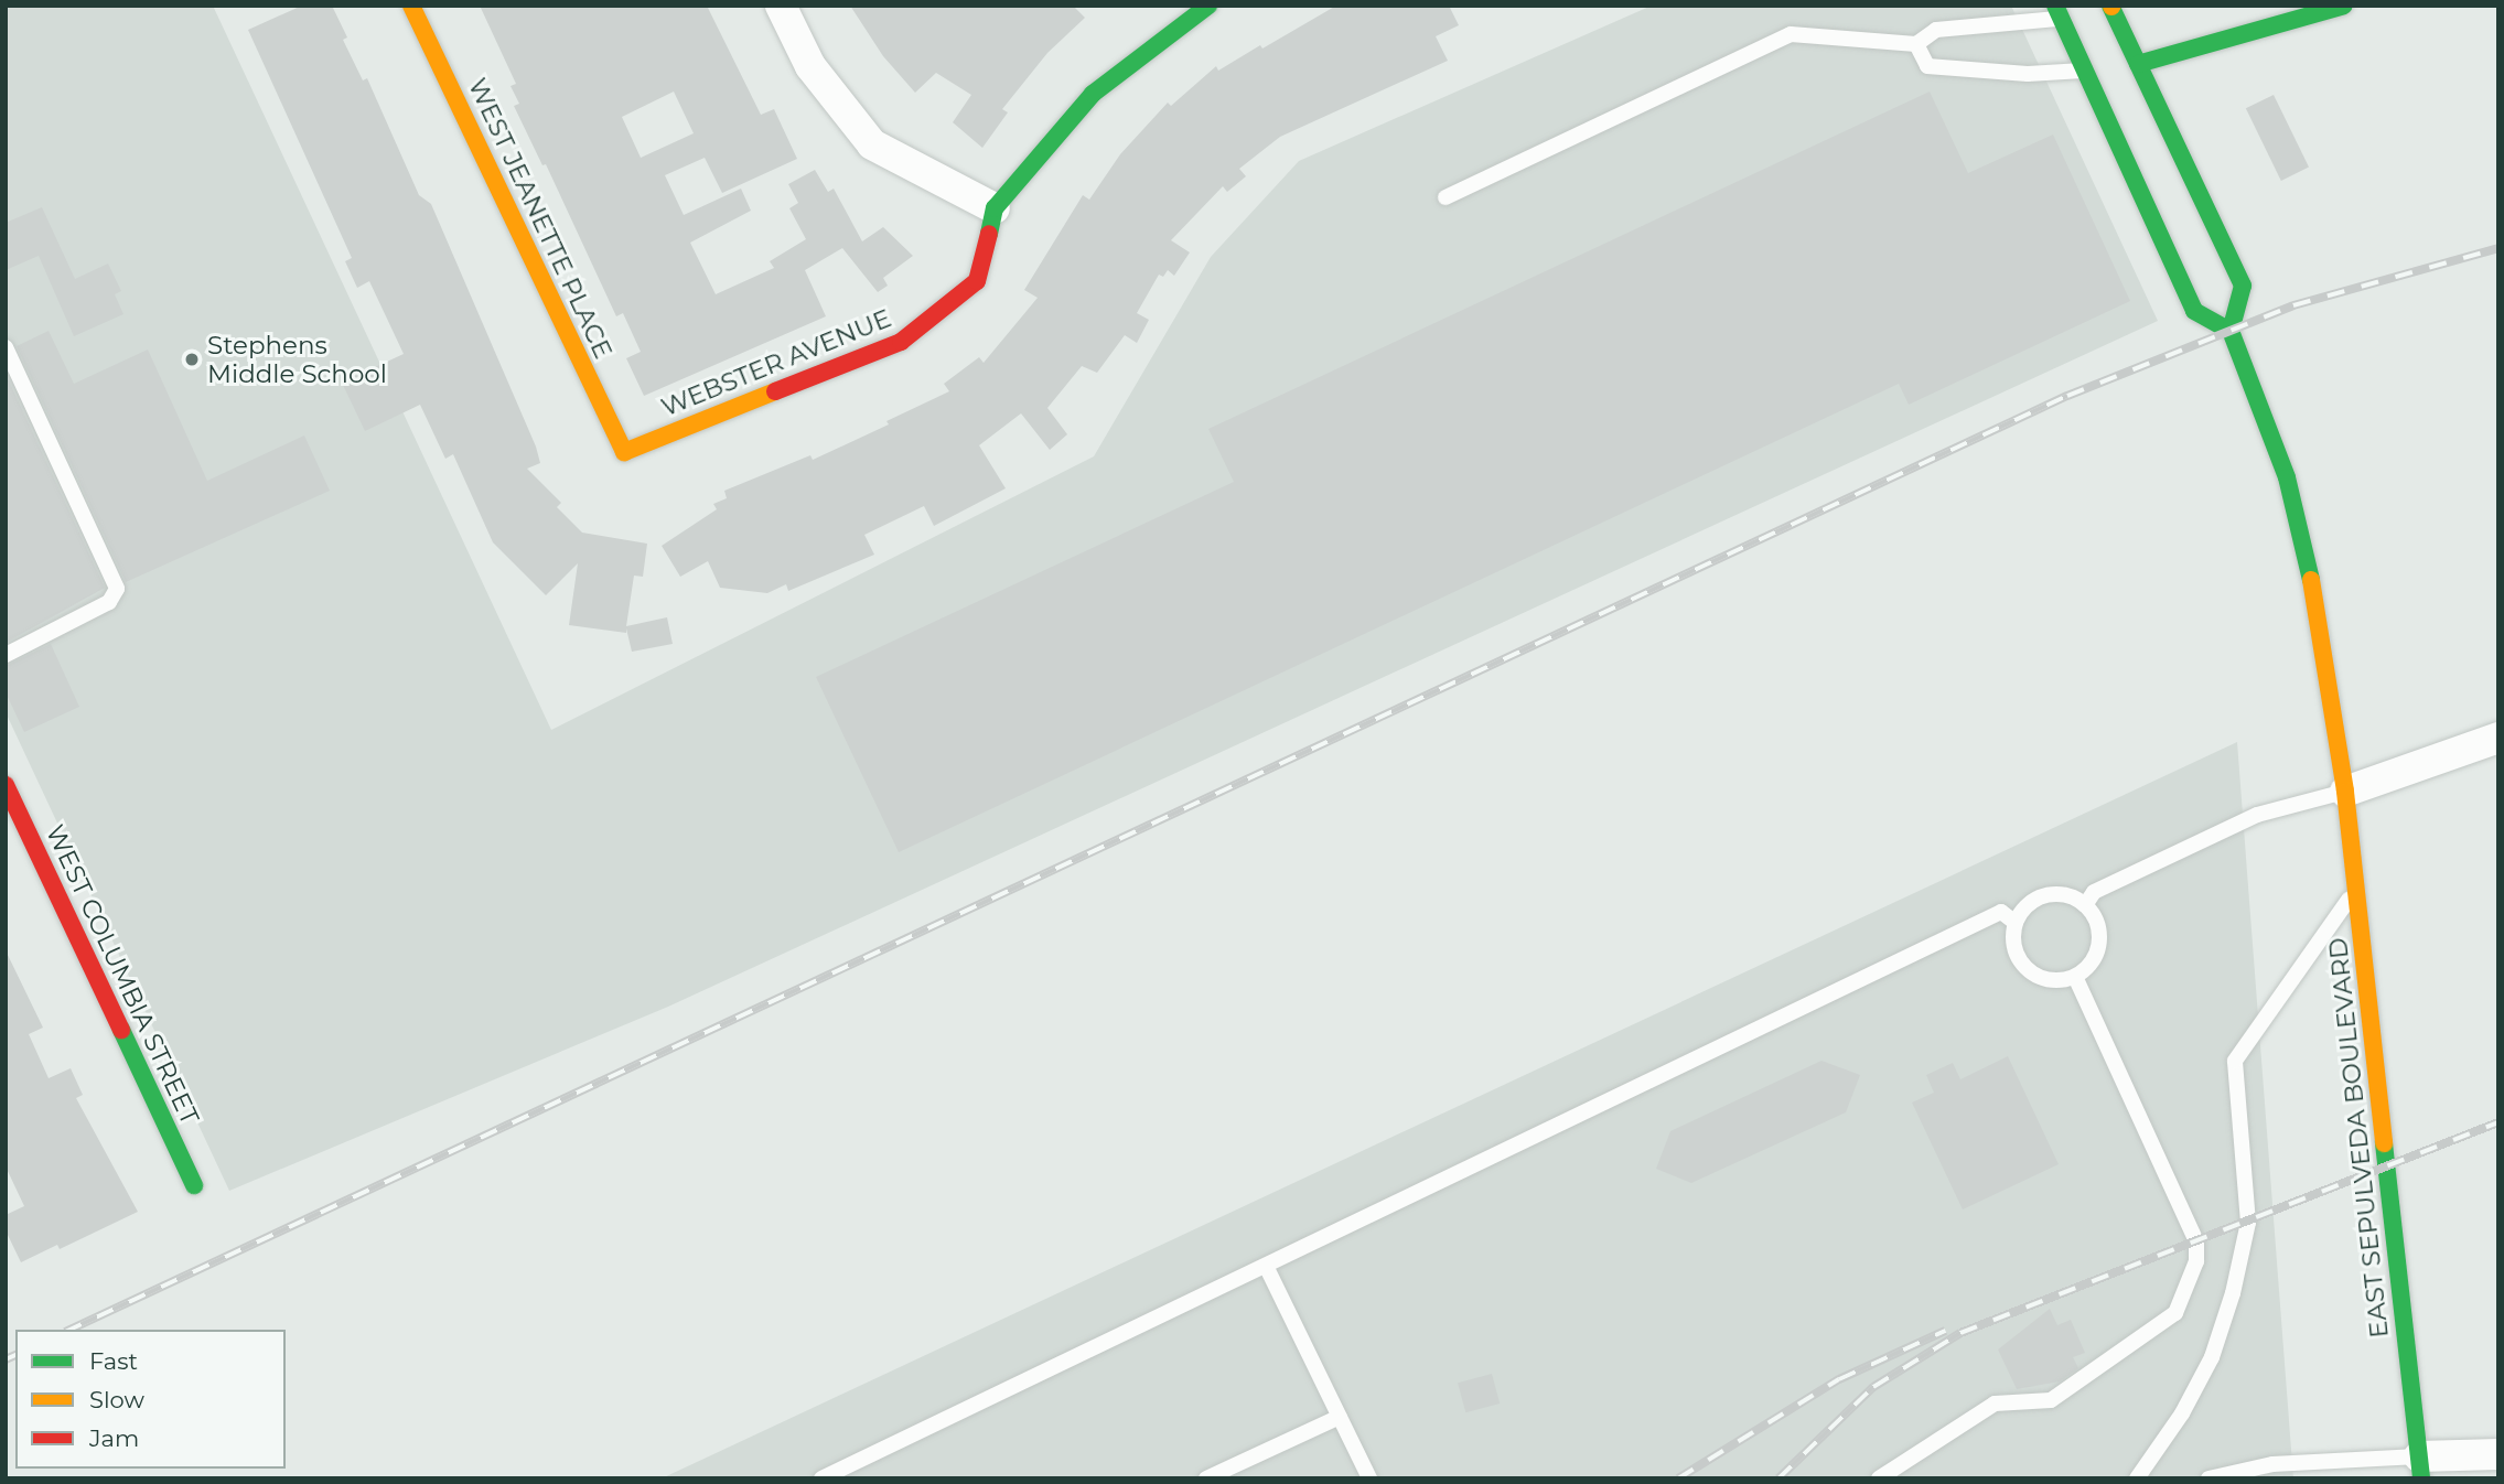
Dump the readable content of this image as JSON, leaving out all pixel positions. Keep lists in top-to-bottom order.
{
  "streets": {
    "main road": [
      "WEST JEANETTE PLACE",
      "WEBSTER AVENUE",
      "WEST COLUMBIA STREET",
      "EAST SEPULVEDA BOULEVARD"
    ]
  },
  "crossings": [
    ["WEST JEANETTE PLACE", "WEBSTER AVENUE"]
  ],
  "places": ["Stephens Middle School"],
  "legend": ["Fast", "Slow", "Jam"]
}
